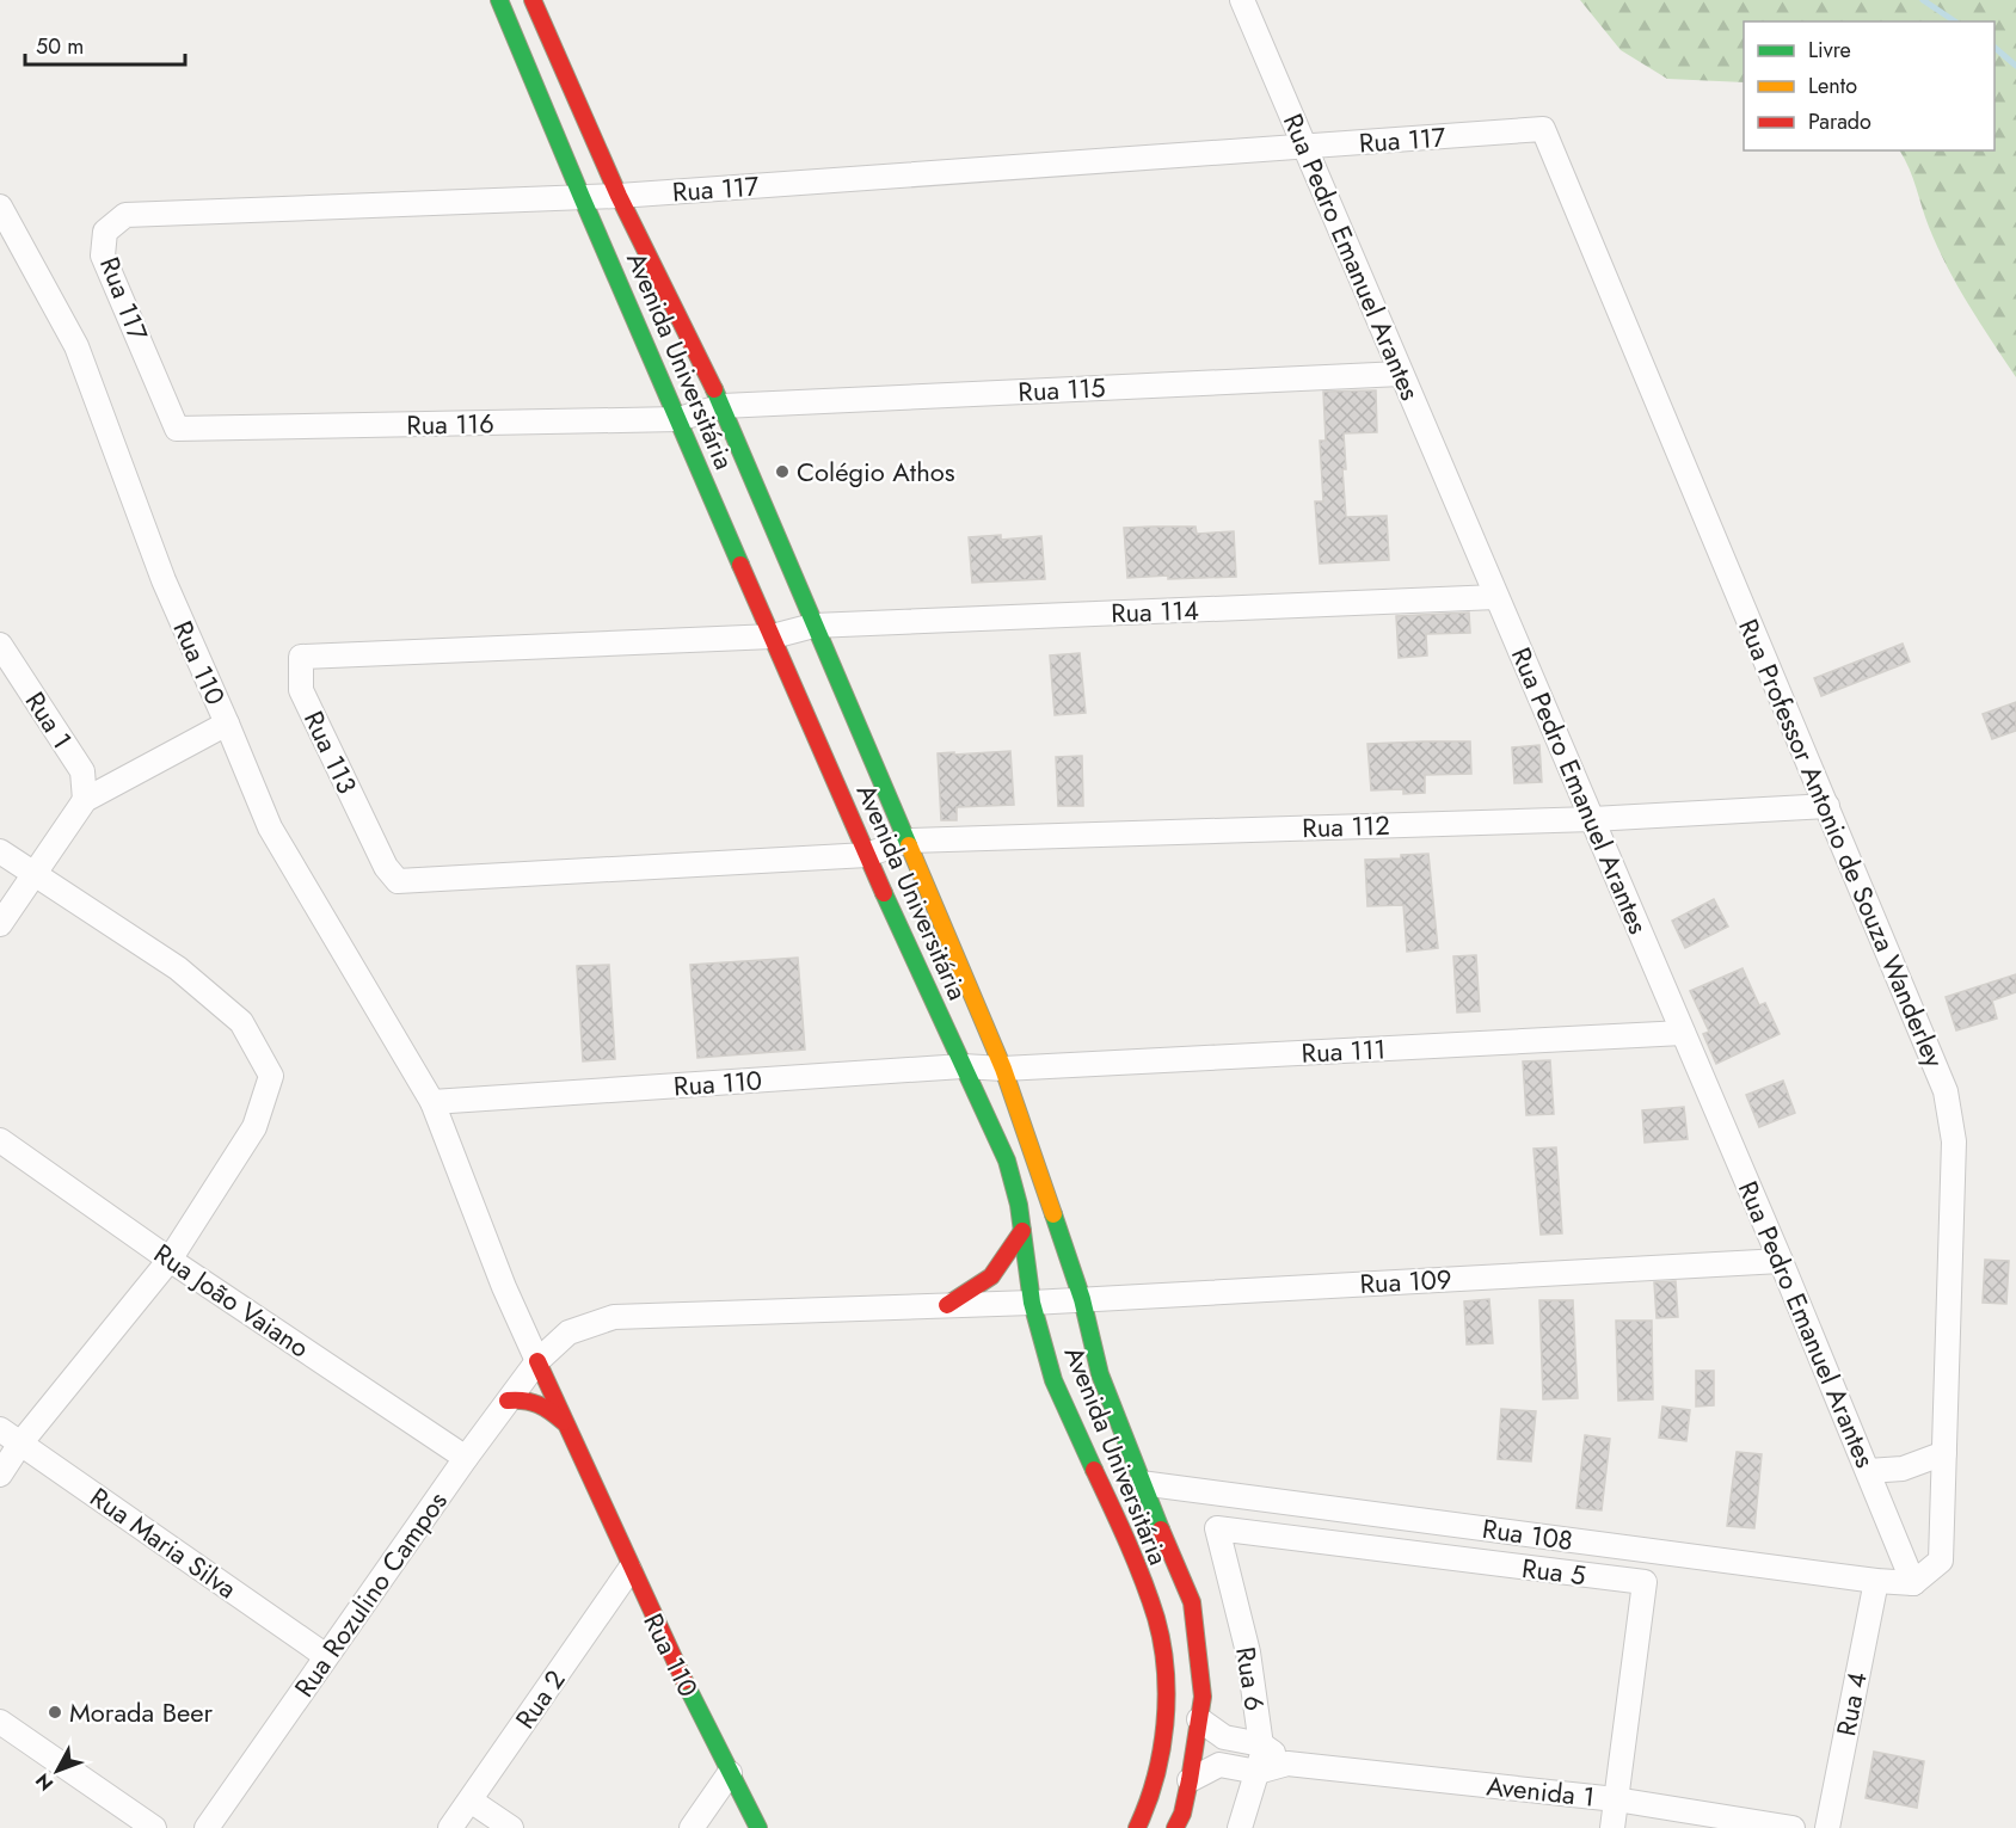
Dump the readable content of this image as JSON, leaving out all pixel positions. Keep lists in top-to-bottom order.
{
  "streets": {
    "street": [
      "Rua 117",
      "Rua Pedro Emanuel Arantes",
      "Avenida Universitária",
      "Rua 115",
      "Rua 116",
      "Rua 114",
      "Rua 110",
      "Rua 1",
      "Rua 113",
      "Rua 112",
      "Rua Professor Antonio de Souza Wanderley",
      "Rua 111",
      "Rua 109",
      "Rua João Vaiano",
      "Rua 108",
      "Rua Maria Silva",
      "Rua 5",
      "Rua Rozulino Campos",
      "Rua 6",
      "Rua 2",
      "Rua 4",
      "Avenida 1"
    ]
  },
  "crossings": [
    ["Rua 117", "Rua Pedro Emanuel Arantes"],
    ["Rua 117", "Avenida Universitária"],
    ["Rua 117", "Rua 116"],
    ["Rua 117", "Rua Professor Antonio de Souza Wanderley"],
    ["Rua Pedro Emanuel Arantes", "Rua 115"],
    ["Rua Pedro Emanuel Arantes", "Rua 114"],
    ["Rua Pedro Emanuel Arantes", "Rua 112"],
    ["Rua Pedro Emanuel Arantes", "Rua Professor Antonio de Souza Wanderley"],
    ["Rua Pedro Emanuel Arantes", "Rua 111"],
    ["Rua Pedro Emanuel Arantes", "Rua 109"],
    ["Rua Pedro Emanuel Arantes", "Rua 108"],
    ["Avenida Universitária", "Rua 115"],
    ["Avenida Universitária", "Rua 116"],
    ["Avenida Universitária", "Rua 114"],
    ["Avenida Universitária", "Rua 110"],
    ["Avenida Universitária", "Rua 113"],
    ["Avenida Universitária", "Rua 112"],
    ["Avenida Universitária", "Rua 111"],
    ["Avenida Universitária", "Rua 109"],
    ["Avenida Universitária", "Rua 108"],
    ["Rua 115", "Rua 116"],
    ["Rua 114", "Rua 113"],
    ["Rua 110", "Rua 111"],
    ["Rua 110", "Rua Rozulino Campos"],
    ["Rua 110", "Rua 2"],
    ["Rua 113", "Rua 112"],
    ["Rua 112", "Rua Professor Antonio de Souza Wanderley"],
    ["Rua Professor Antonio de Souza Wanderley", "Rua 108"],
    ["Rua João Vaiano", "Rua Rozulino Campos"],
    ["Rua 108", "Rua 4"],
    ["Rua Maria Silva", "Rua Rozulino Campos"],
    ["Rua 5", "Rua 6"],
    ["Rua 5", "Avenida 1"],
    ["Rua 6", "Avenida 1"]
  ],
  "places": ["Colégio Athos", "Morada Beer"],
  "legend": ["Livre", "Lento", "Parado"],
  "scale_bar": "50 m",
  "north": "bottom left"
}
